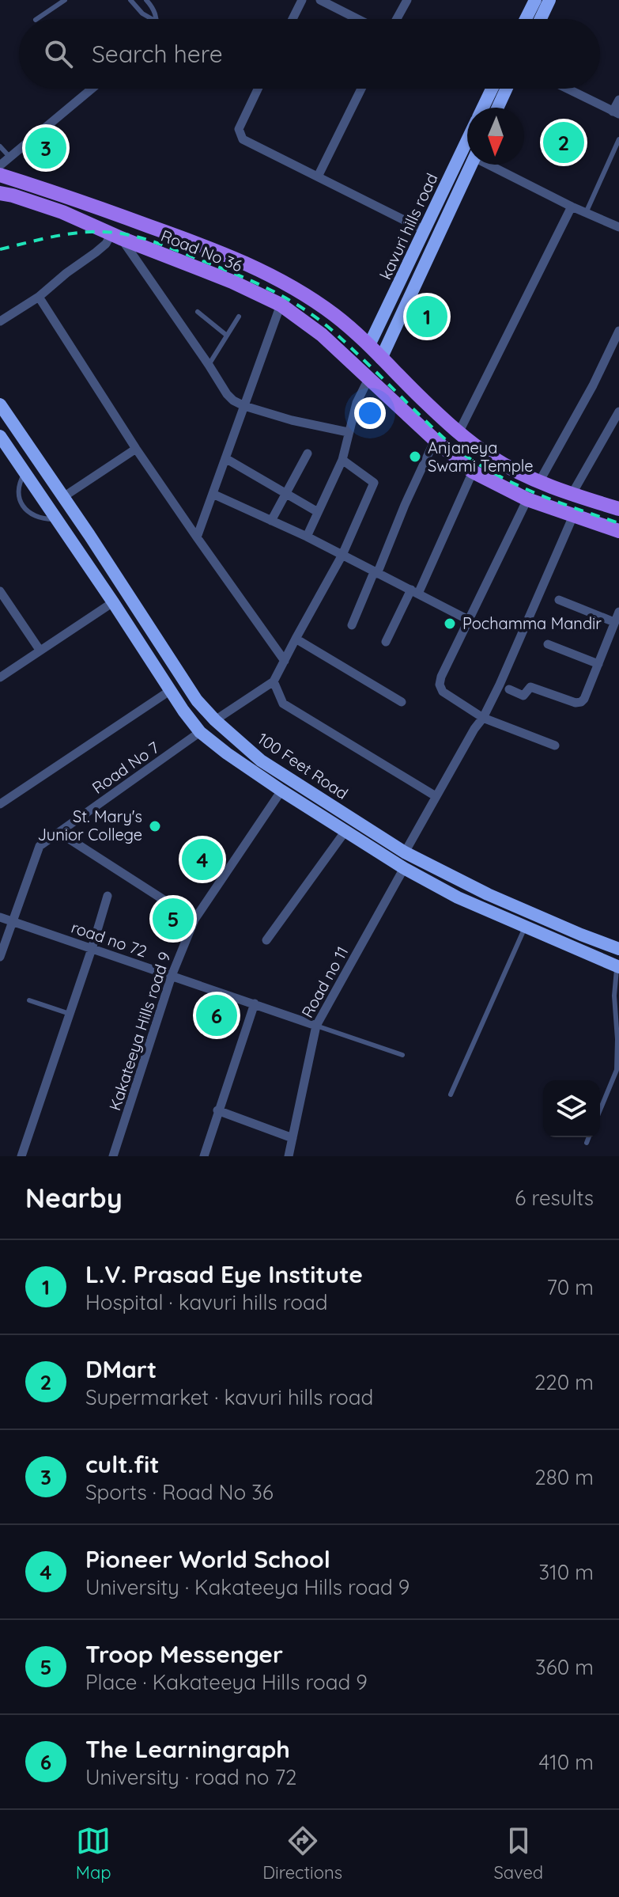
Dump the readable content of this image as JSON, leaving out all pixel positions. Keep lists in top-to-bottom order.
{
  "streets": {
    "main road": ["kavuri hills road", "Road No 36", "100 Feet Road"],
    "street": [
      "Road No 7",
      "road no 72",
      "Road no 11",
      "Kakateeya Hills road 9"
    ]
  },
  "crossings": [
    ["kavuri hills road", "Road No 36"],
    ["100 Feet Road", "Road No 7"],
    ["100 Feet Road", "Road no 11"],
    ["100 Feet Road", "Kakateeya Hills road 9"],
    ["Road No 7", "road no 72"],
    ["road no 72", "Road no 11"],
    ["road no 72", "Kakateeya Hills road 9"]
  ],
  "places": ["Anjaneya Swami Temple", "Pochamma Mandir", "St. Mary's Junior College"],
  "north": "bottom",
  "page": {
    "search": "Search here",
    "pins": [
      "2",
      "3",
      "1",
      "4",
      "5",
      "6"
    ],
    "heading": ["Nearby", "6 results"],
    "list": [
      {
        "mark": "1",
        "name": "L.V. Prasad Eye Institute",
        "note": "Hospital · kavuri hills road",
        "value": "70 m"
      },
      {
        "mark": "2",
        "name": "DMart",
        "note": "Supermarket · kavuri hills road",
        "value": "220 m"
      },
      {
        "mark": "3",
        "name": "cult.fit",
        "note": "Sports · Road No 36",
        "value": "280 m"
      },
      {
        "mark": "4",
        "name": "Pioneer World School",
        "note": "University · Kakateeya Hills road 9",
        "value": "310 m"
      },
      {
        "mark": "5",
        "name": "Troop Messenger",
        "note": "Place · Kakateeya Hills road 9",
        "value": "360 m"
      },
      {
        "mark": "6",
        "name": "The Learningraph",
        "note": "University · road no 72",
        "value": "410 m"
      }
    ],
    "nav": ["Map", "Directions", "Saved"]
  }
}
